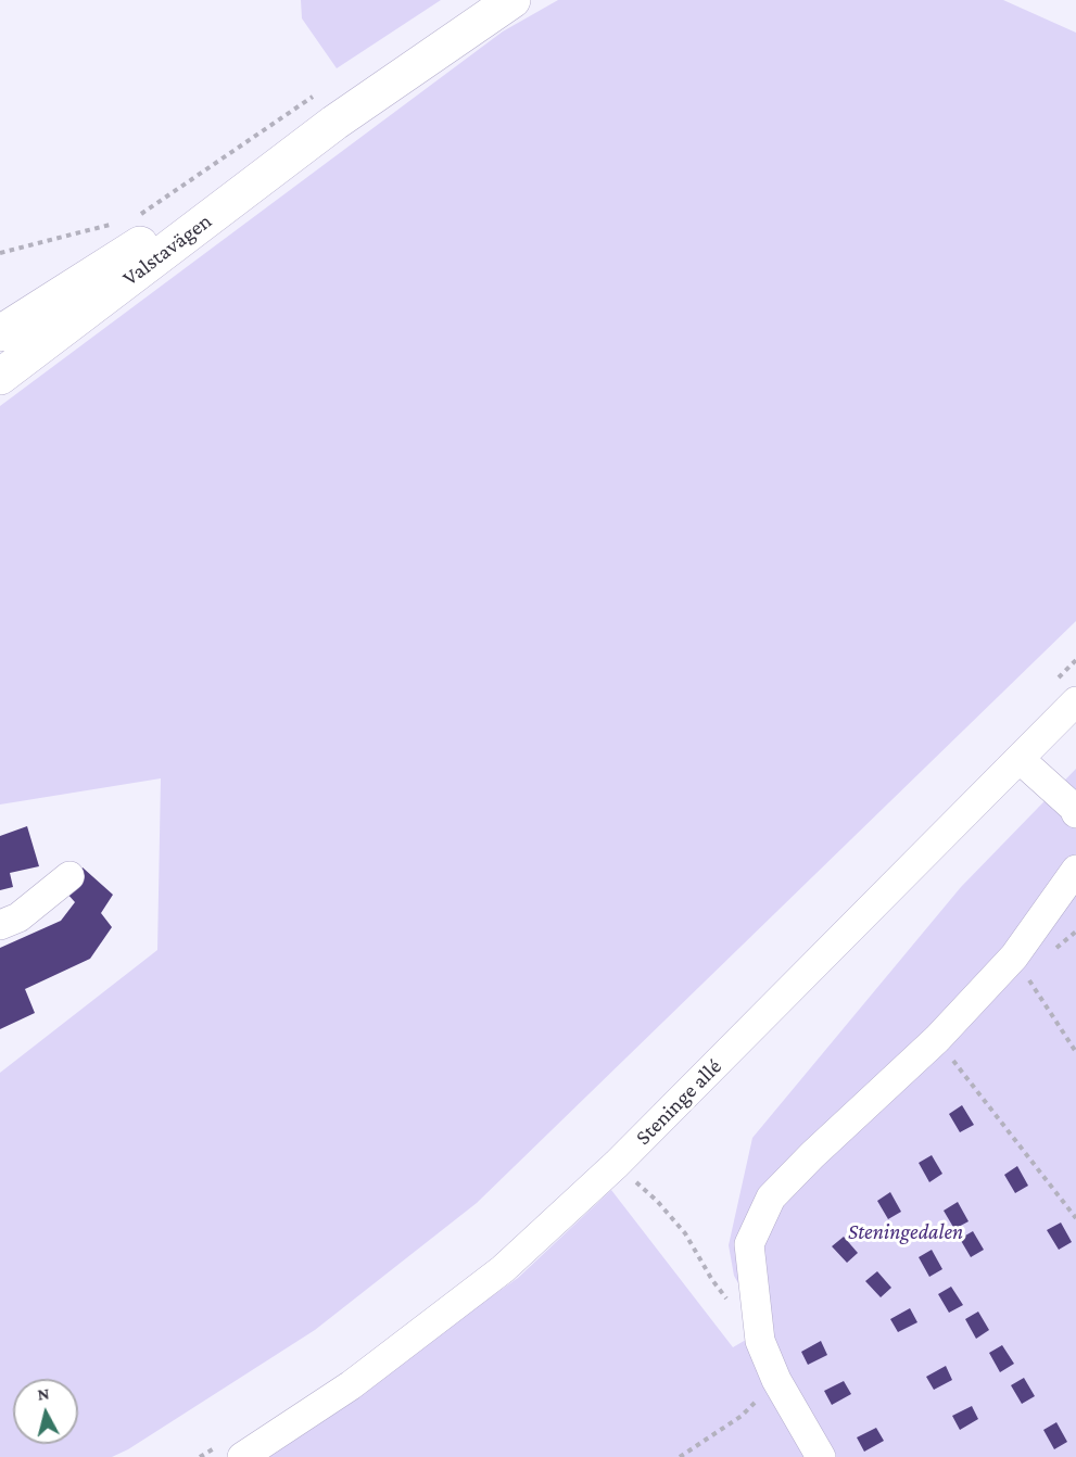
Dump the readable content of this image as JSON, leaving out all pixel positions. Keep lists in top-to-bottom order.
{
  "streets": {
    "street": ["Valstavägen", "Steninge allé"]
  },
  "parks": ["Steningedalen"],
  "north": "top"
}
